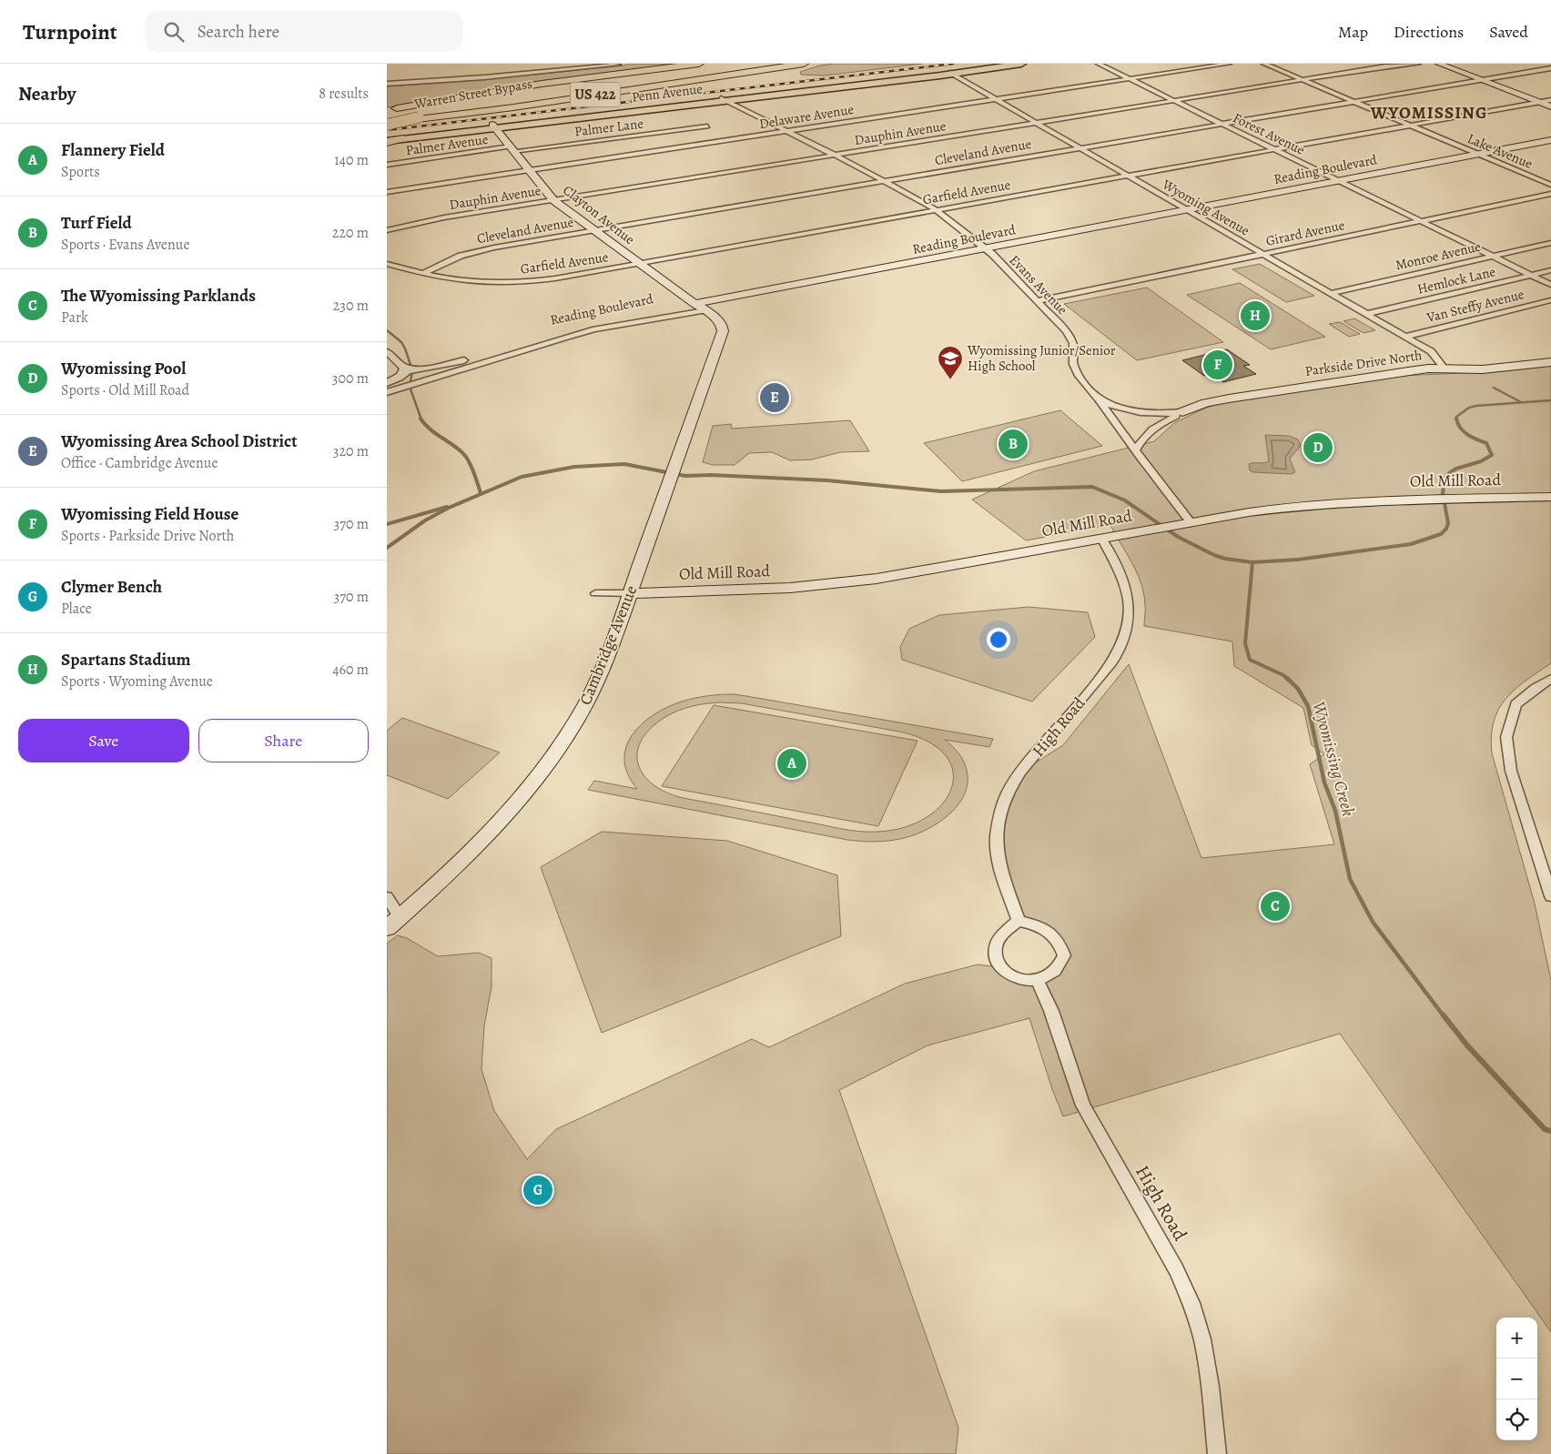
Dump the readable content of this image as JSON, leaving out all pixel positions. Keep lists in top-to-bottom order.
{
  "streets": {
    "highway": ["Warren Street Bypass", "US 422"],
    "main road": ["Penn Avenue"],
    "street": [
      "Delaware Avenue",
      "Palmer Lane",
      "Dauphin Avenue",
      "Forest Avenue",
      "Palmer Avenue",
      "Lake Avenue",
      "Cleveland Avenue",
      "Reading Boulevard",
      "Garfield Avenue",
      "Wyoming Avenue",
      "Clayton Avenue",
      "Girard Avenue",
      "Monroe Avenue",
      "Hemlock Lane",
      "Evans Avenue",
      "Van Steffy Avenue",
      "Parkside Drive North",
      "Old Mill Road",
      "Cambridge Avenue",
      "High Road"
    ]
  },
  "crossings": [
    ["Penn Avenue", "Wyoming Avenue"],
    ["Penn Avenue", "Clayton Avenue"],
    ["Penn Avenue", "Evans Avenue"],
    ["Warren Street Bypass", "US 422"],
    ["Delaware Avenue", "Forest Avenue"],
    ["Delaware Avenue", "Wyoming Avenue"],
    ["Delaware Avenue", "Clayton Avenue"],
    ["Delaware Avenue", "Evans Avenue"],
    ["Palmer Lane", "Palmer Avenue"],
    ["Palmer Lane", "Clayton Avenue"],
    ["Dauphin Avenue", "Forest Avenue"],
    ["Dauphin Avenue", "Lake Avenue"],
    ["Dauphin Avenue", "Wyoming Avenue"],
    ["Dauphin Avenue", "Clayton Avenue"],
    ["Dauphin Avenue", "Evans Avenue"],
    ["Forest Avenue", "Cleveland Avenue"],
    ["Forest Avenue", "Reading Boulevard"],
    ["Forest Avenue", "Garfield Avenue"],
    ["Forest Avenue", "Girard Avenue"],
    ["Forest Avenue", "Monroe Avenue"],
    ["Forest Avenue", "Hemlock Lane"],
    ["Palmer Avenue", "Clayton Avenue"],
    ["Lake Avenue", "Cleveland Avenue"],
    ["Lake Avenue", "Reading Boulevard"],
    ["Lake Avenue", "Garfield Avenue"],
    ["Cleveland Avenue", "Garfield Avenue"],
    ["Cleveland Avenue", "Wyoming Avenue"],
    ["Cleveland Avenue", "Clayton Avenue"],
    ["Cleveland Avenue", "Evans Avenue"],
    ["Reading Boulevard", "Wyoming Avenue"],
    ["Reading Boulevard", "Clayton Avenue"],
    ["Reading Boulevard", "Evans Avenue"],
    ["Reading Boulevard", "Cambridge Avenue"],
    ["Garfield Avenue", "Wyoming Avenue"],
    ["Garfield Avenue", "Clayton Avenue"],
    ["Garfield Avenue", "Evans Avenue"],
    ["Wyoming Avenue", "Girard Avenue"],
    ["Wyoming Avenue", "Monroe Avenue"],
    ["Wyoming Avenue", "Hemlock Lane"],
    ["Wyoming Avenue", "Van Steffy Avenue"],
    ["Wyoming Avenue", "Parkside Drive North"],
    ["Clayton Avenue", "Cambridge Avenue"],
    ["Girard Avenue", "Evans Avenue"],
    ["Evans Avenue", "Parkside Drive North"],
    ["Evans Avenue", "Old Mill Road"],
    ["Old Mill Road", "Cambridge Avenue"],
    ["Old Mill Road", "High Road"]
  ],
  "districts": ["WYOMISSING"],
  "water": ["Wyomissing Creek"],
  "places": {
    "school or university": ["Wyomissing Junior/Senior High School"]
  },
  "page": {
    "header": "Turnpoint",
    "search": "Search here",
    "nav": ["Map", "Directions", "Saved"],
    "heading": ["Nearby", "8 results"],
    "list": [
      {
        "mark": "A",
        "name": "Flannery Field",
        "note": "Sports",
        "value": "140 m"
      },
      {
        "mark": "B",
        "name": "Turf Field",
        "note": "Sports · Evans Avenue",
        "value": "220 m"
      },
      {
        "mark": "C",
        "name": "The Wyomissing Parklands",
        "note": "Park",
        "value": "230 m"
      },
      {
        "mark": "D",
        "name": "Wyomissing Pool",
        "note": "Sports · Old Mill Road",
        "value": "300 m"
      },
      {
        "mark": "E",
        "name": "Wyomissing Area School District",
        "note": "Office · Cambridge Avenue",
        "value": "320 m"
      },
      {
        "mark": "F",
        "name": "Wyomissing Field House",
        "note": "Sports · Parkside Drive North",
        "value": "370 m"
      },
      {
        "mark": "G",
        "name": "Clymer Bench",
        "note": "Place",
        "value": "370 m"
      },
      {
        "mark": "H",
        "name": "Spartans Stadium",
        "note": "Sports · Wyoming Avenue",
        "value": "460 m"
      }
    ],
    "pins": [
      "H",
      "F",
      "E",
      "B",
      "D",
      "A",
      "C",
      "G"
    ],
    "buttons": ["Save", "Share"],
    "map_buttons": ["+", "−"]
  }
}
